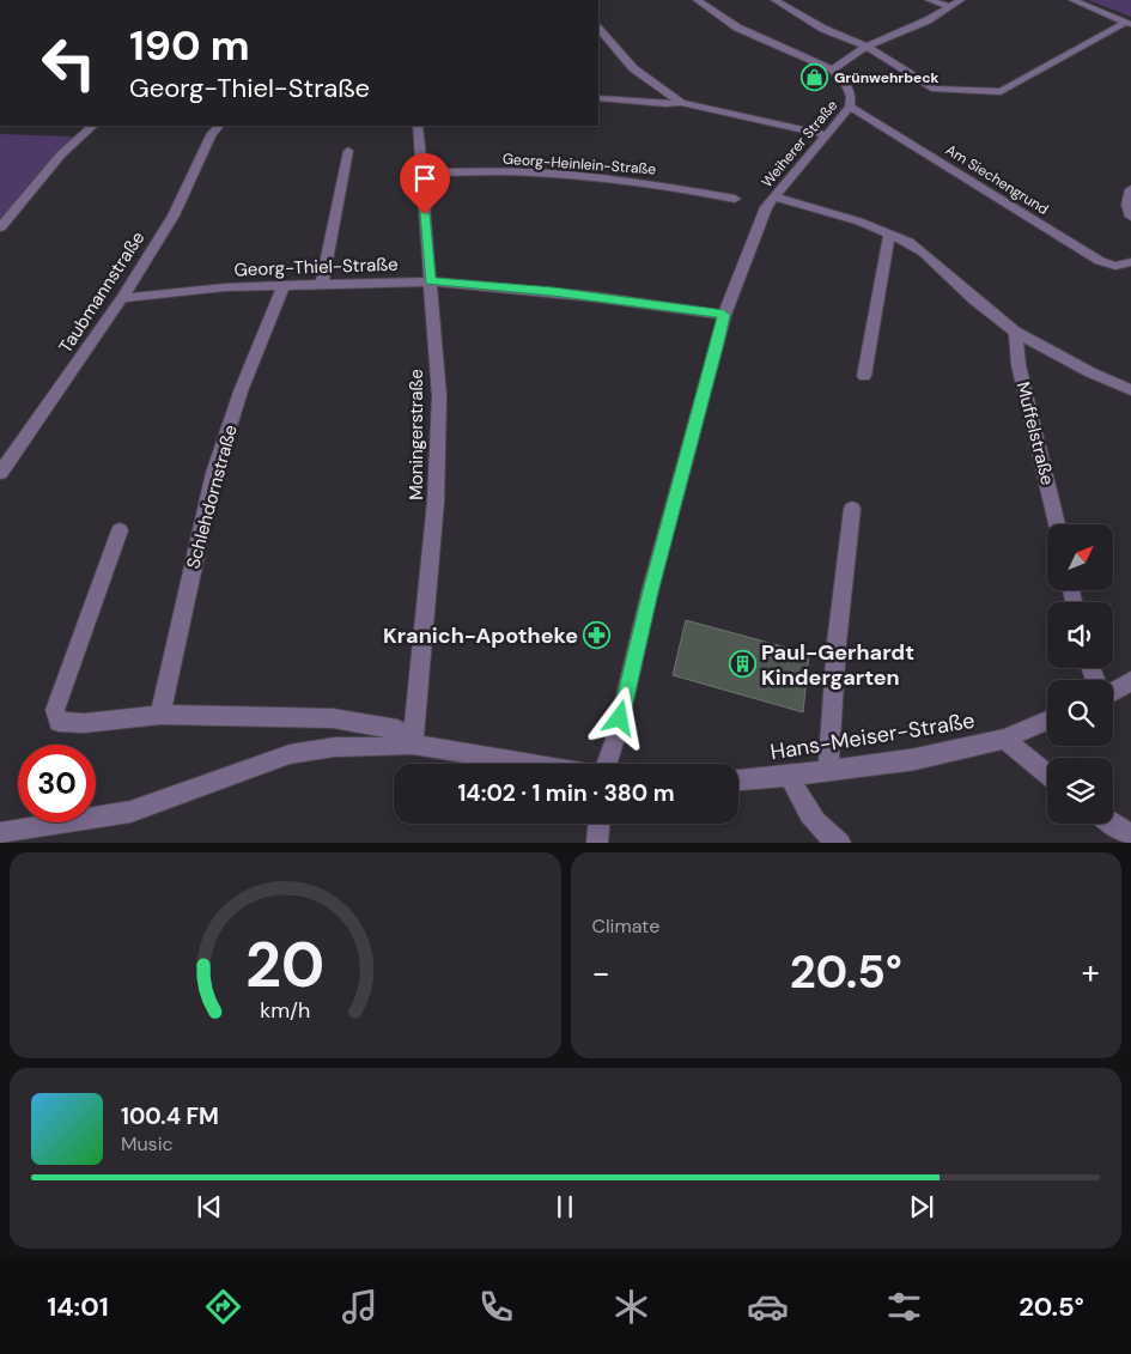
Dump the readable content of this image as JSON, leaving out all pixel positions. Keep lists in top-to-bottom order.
{
  "streets": {
    "street": [
      "Weiherer Straße",
      "Georg-Heinlein-Straße",
      "Am Siechengrund",
      "Georg-Thiel-Straße",
      "Taubmannstraße",
      "Muffelstraße",
      "Moningerstraße",
      "Schlehdornstraße",
      "Hans-Meiser-Straße"
    ]
  },
  "crossings": [
    ["Weiherer Straße", "Am Siechengrund"],
    ["Weiherer Straße", "Georg-Thiel-Straße"],
    ["Georg-Heinlein-Straße", "Moningerstraße"],
    ["Georg-Thiel-Straße", "Taubmannstraße"],
    ["Georg-Thiel-Straße", "Moningerstraße"],
    ["Georg-Thiel-Straße", "Schlehdornstraße"]
  ],
  "places": {
    "shop": ["Grünwehrbeck"],
    "pharmacy": ["Kranich-Apotheke"],
    "building": ["Paul-Gerhardt Kindergarten"]
  },
  "north": "top right",
  "page": {
    "turn": ["190 m", "Georg-Thiel-Straße"],
    "limit": "30",
    "trip": "14:02 · 1 min · 380 m",
    "tile": "Climate",
    "heat": ["−", "20.5°", "+"],
    "song": ["100.4 FM", "Music"],
    "tabs": ["14:01", "20.5°"],
    "gauge": ["20", "km/h"]
  }
}
